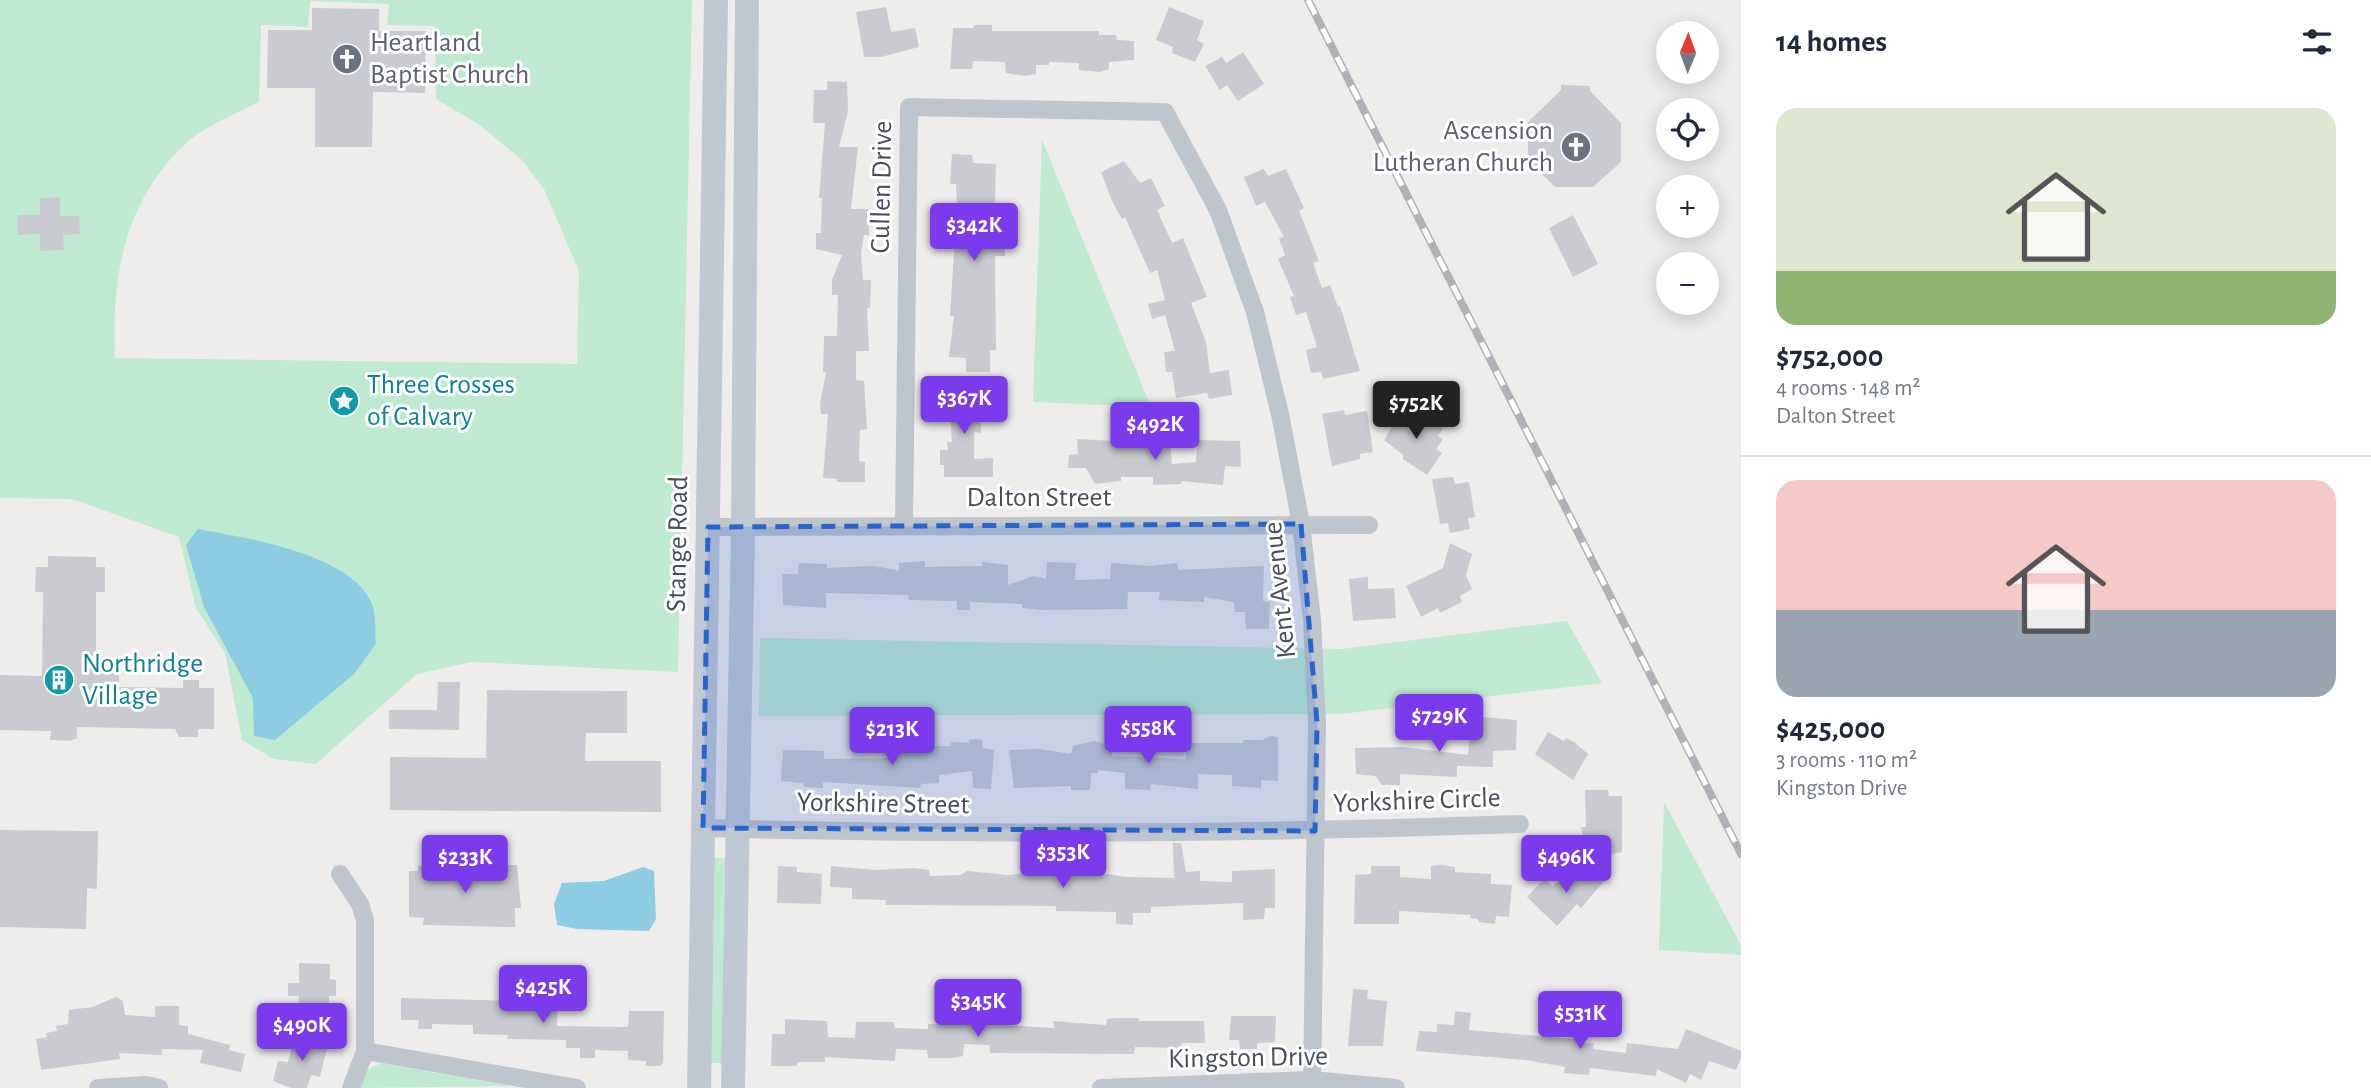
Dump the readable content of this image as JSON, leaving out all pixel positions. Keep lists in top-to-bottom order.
{
  "streets": {
    "main road": ["Stange Road"],
    "street": [
      "Cullen Drive",
      "Dalton Street",
      "Kent Avenue",
      "Yorkshire Circle",
      "Yorkshire Street",
      "Kingston Drive"
    ]
  },
  "crossings": [
    ["Cullen Drive", "Dalton Street"],
    ["Cullen Drive", "Kent Avenue"],
    ["Dalton Street", "Stange Road"],
    ["Dalton Street", "Kent Avenue"],
    ["Stange Road", "Yorkshire Street"],
    ["Kent Avenue", "Yorkshire Circle"],
    ["Kent Avenue", "Yorkshire Street"],
    ["Kent Avenue", "Kingston Drive"],
    ["Yorkshire Circle", "Yorkshire Street"]
  ],
  "places": {
    "church": ["Heartland Baptist Church", "Ascension Lutheran Church"],
    "place": ["Three Crosses of Calvary"],
    "building": ["Northridge Village"]
  },
  "north": "top",
  "page": {
    "heading": "14 homes",
    "map_buttons": ["+", "−"],
    "list": [
      {
        "name": "$752,000",
        "note": "4 rooms · 148 m² · Dalton Street"
      },
      {
        "name": "$425,000",
        "note": "3 rooms · 110 m² · Kingston Drive"
      }
    ],
    "price": [
      "$342K",
      "$367K",
      "$752K",
      "$492K",
      "$729K",
      "$558K",
      "$213K",
      "$353K",
      "$233K",
      "$496K",
      "$425K",
      "$345K",
      "$531K",
      "$490K"
    ]
  }
}
